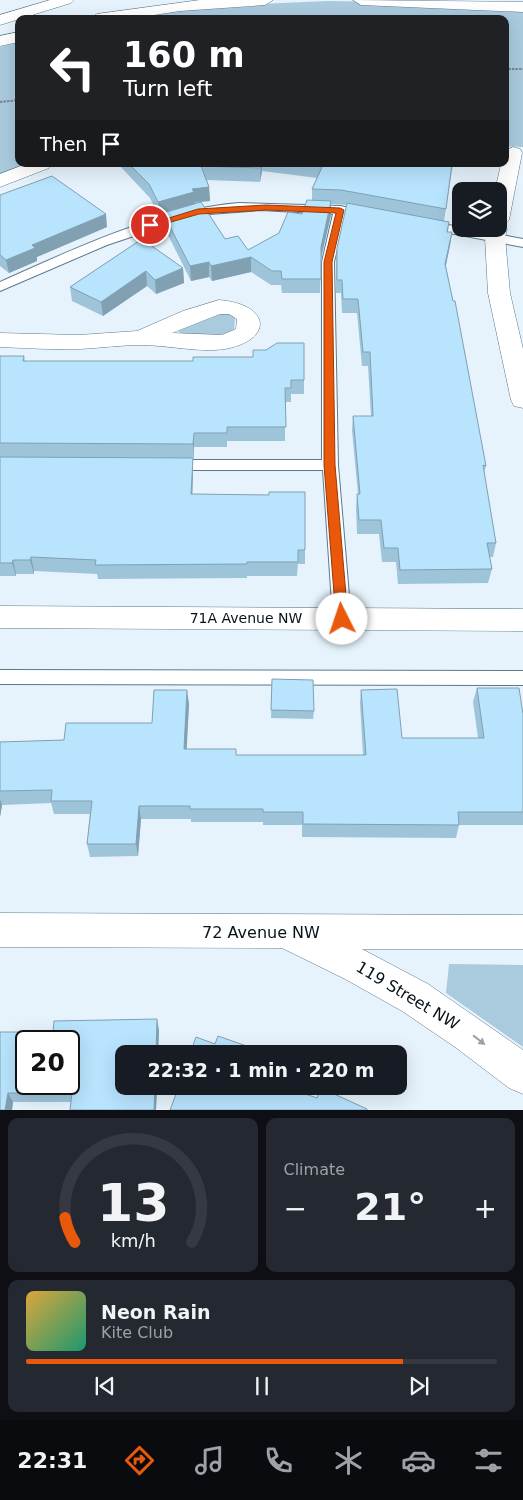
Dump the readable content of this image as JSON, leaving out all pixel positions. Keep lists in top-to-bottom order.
{
  "streets": {
    "street": ["71A Avenue NW", "72 Avenue NW", "119 Street NW"]
  },
  "crossings": [
    ["72 Avenue NW", "119 Street NW"]
  ],
  "one_way": ["119 Street NW"],
  "page": {
    "turn": ["160 m", "Turn left"],
    "then": "Then",
    "limit": "20",
    "trip": "22:32 · 1 min · 220 m",
    "tile": "Climate",
    "heat": ["−", "21°", "+"],
    "song": ["Neon Rain", "Kite Club"],
    "tabs": "22:31",
    "gauge": ["13", "km/h"]
  }
}
